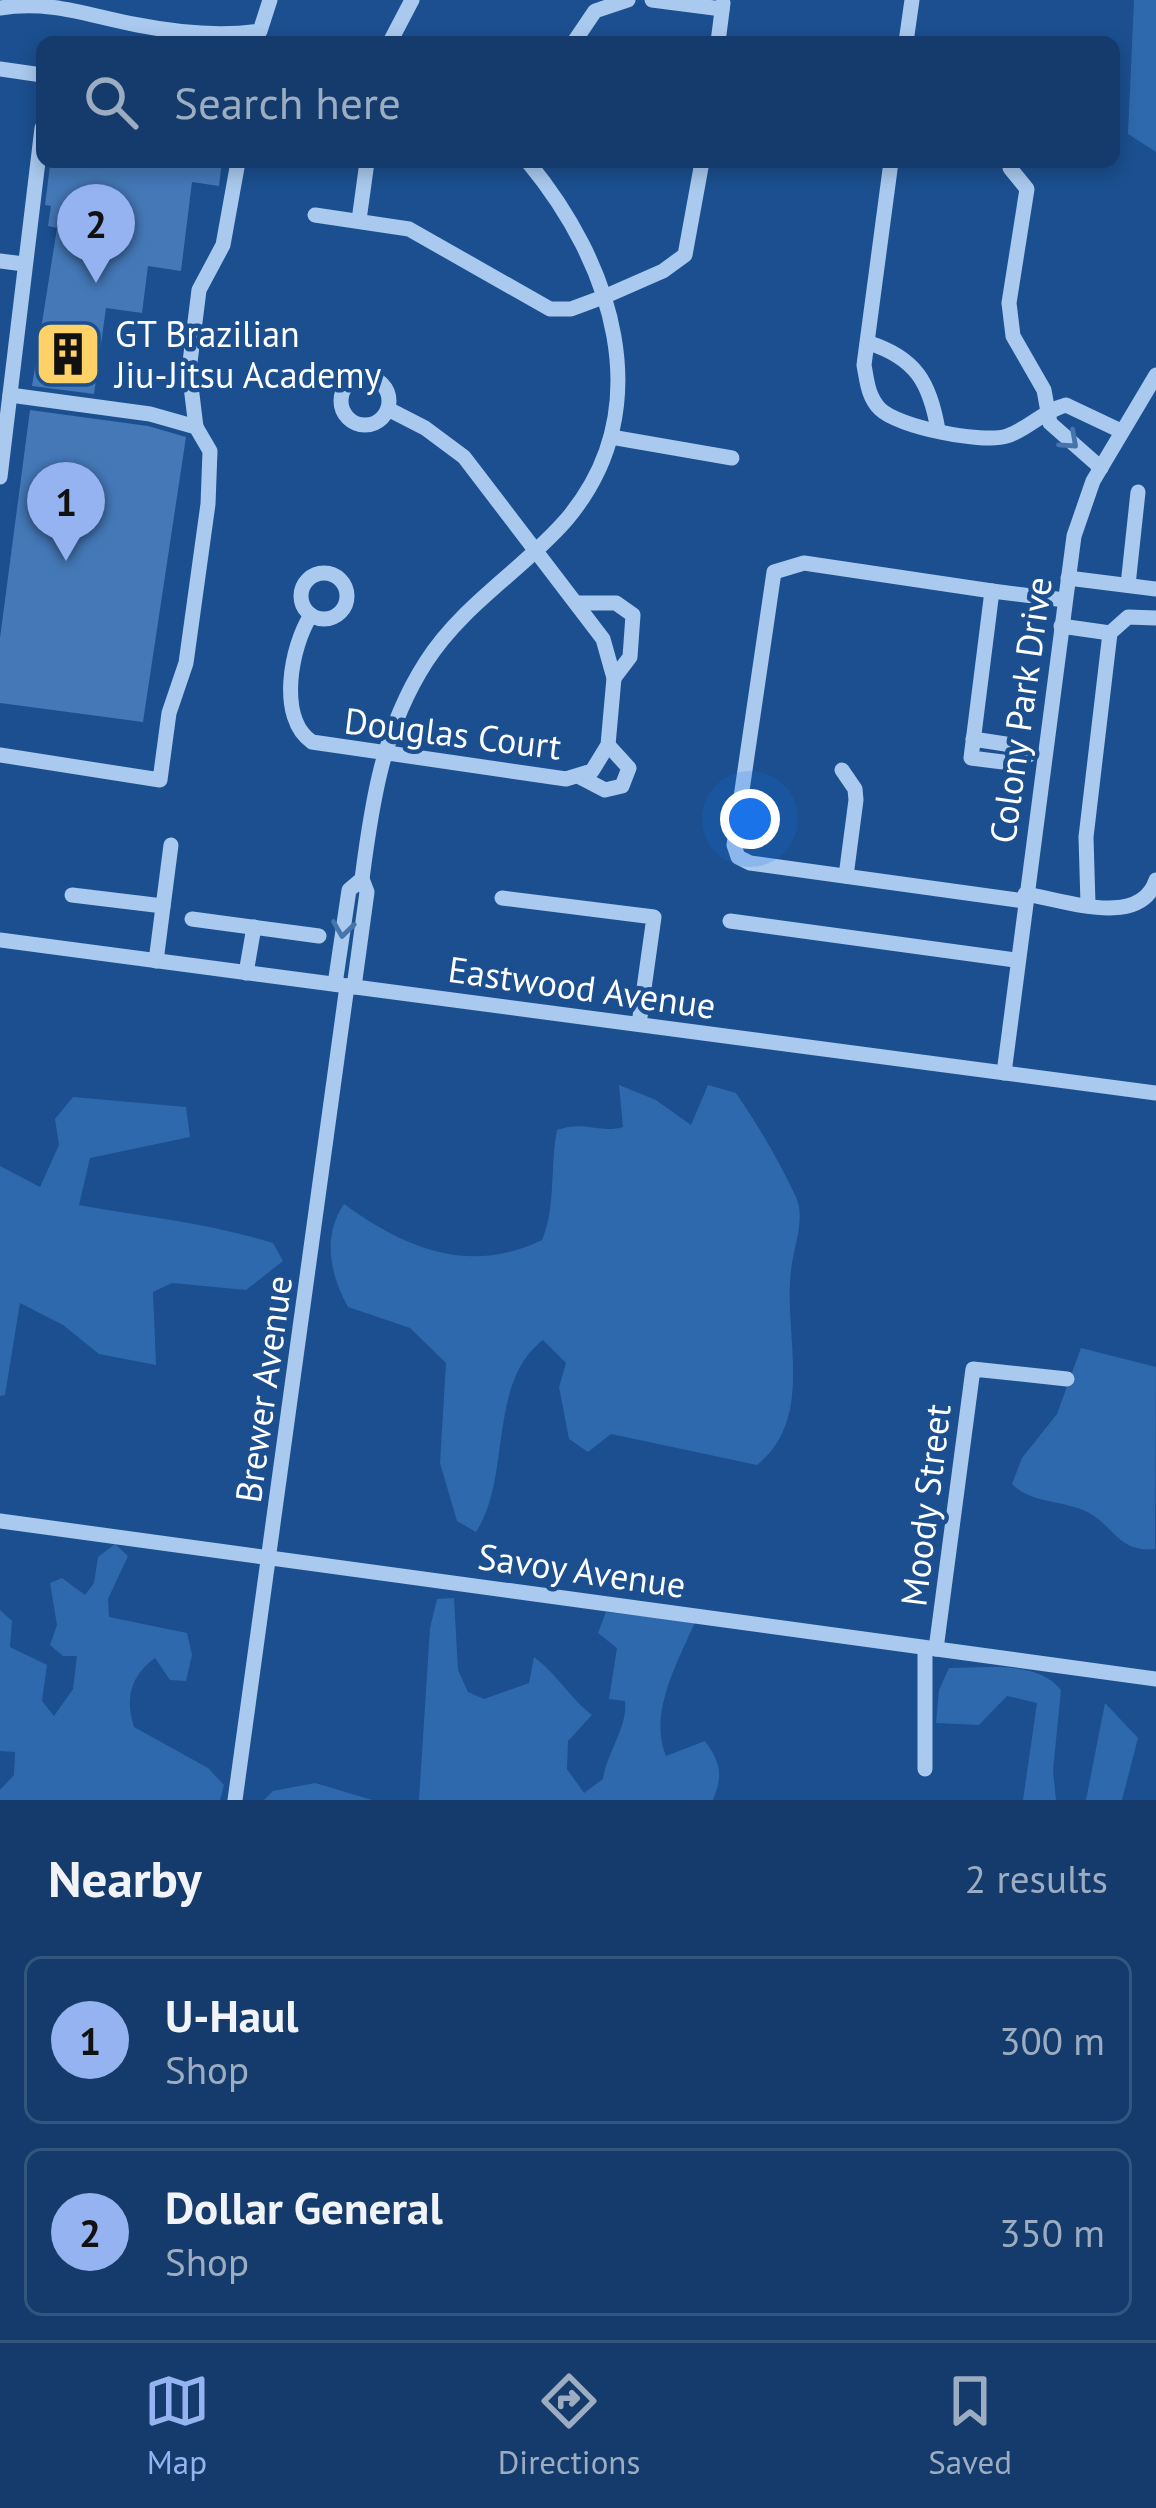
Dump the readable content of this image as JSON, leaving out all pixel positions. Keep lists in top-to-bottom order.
{
  "streets": {
    "street": [
      "Colony Park Drive",
      "Douglas Court",
      "Eastwood Avenue",
      "Brewer Avenue",
      "Moody Street",
      "Savoy Avenue"
    ]
  },
  "crossings": [
    ["Colony Park Drive", "Eastwood Avenue"],
    ["Douglas Court", "Brewer Avenue"],
    ["Eastwood Avenue", "Brewer Avenue"],
    ["Brewer Avenue", "Savoy Avenue"],
    ["Moody Street", "Savoy Avenue"]
  ],
  "places": {
    "building": ["GT Brazilian Jiu-Jitsu Academy"]
  },
  "page": {
    "search": "Search here",
    "pins": ["2", "1"],
    "heading": ["Nearby", "2 results"],
    "list": [
      {
        "mark": "1",
        "name": "U-Haul",
        "note": "Shop",
        "value": "300 m"
      },
      {
        "mark": "2",
        "name": "Dollar General",
        "note": "Shop",
        "value": "350 m"
      }
    ],
    "nav": ["Map", "Directions", "Saved"]
  }
}
